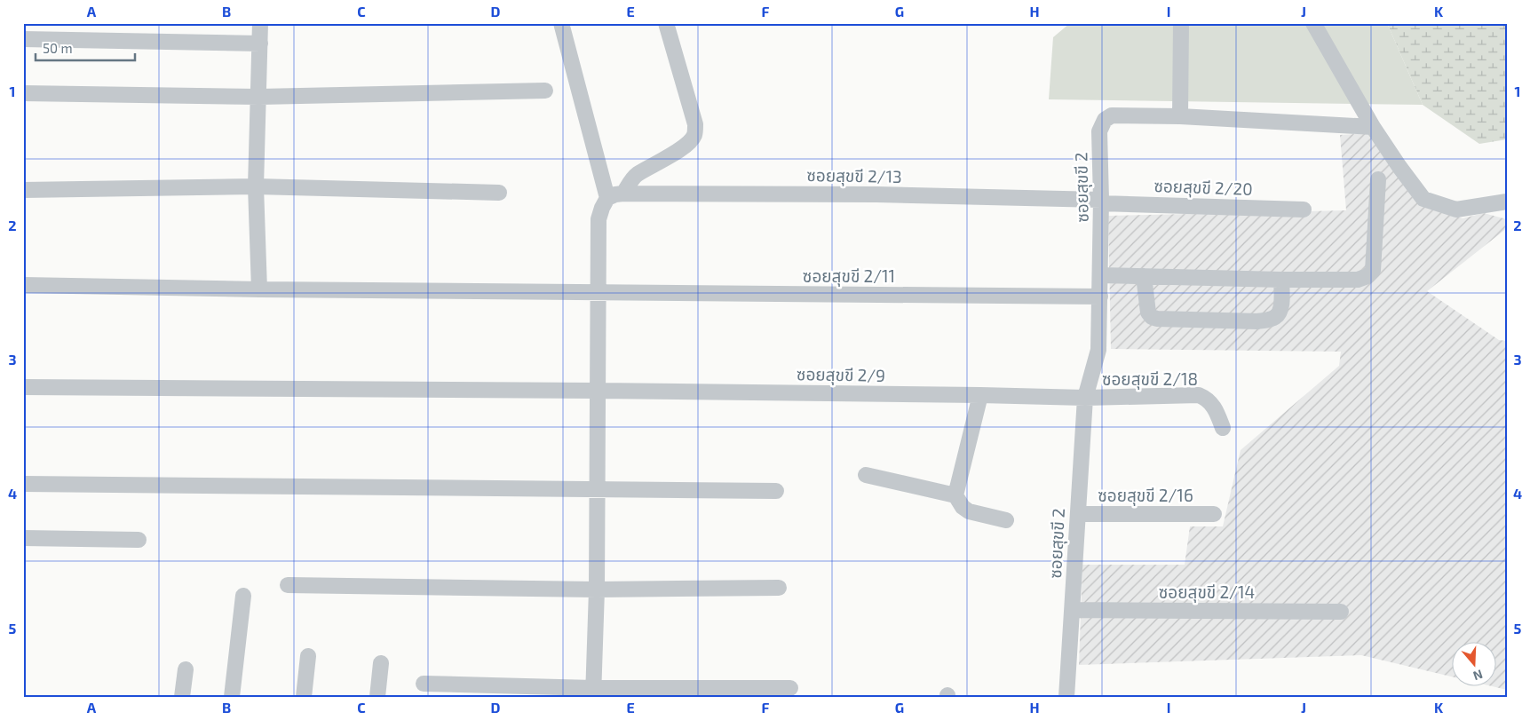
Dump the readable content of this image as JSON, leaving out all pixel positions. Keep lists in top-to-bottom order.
{
  "streets": {
    "street": [
      "ซอยสุขขี 2/13",
      "ซอยสุขขี 2",
      "ซอยสุขขี 2/20",
      "ซอยสุขขี 2/11",
      "ซอยสุขขี 2/9",
      "ซอยสุขขี 2/18",
      "ซอยสุขขี 2/16",
      "ซอยสุขขี 2/14"
    ]
  },
  "crossings": [
    ["ซอยสุขขี 2/13", "ซอยสุขขี 2"],
    ["ซอยสุขขี 2/13", "ซอยสุขขี 2/20"],
    ["ซอยสุขขี 2", "ซอยสุขขี 2/20"],
    ["ซอยสุขขี 2", "ซอยสุขขี 2/11"],
    ["ซอยสุขขี 2", "ซอยสุขขี 2/9"],
    ["ซอยสุขขี 2", "ซอยสุขขี 2/18"],
    ["ซอยสุขขี 2", "ซอยสุขขี 2/16"],
    ["ซอยสุขขี 2", "ซอยสุขขี 2/14"],
    ["ซอยสุขขี 2/9", "ซอยสุขขี 2/18"]
  ],
  "scale_bar": "50 m",
  "north": "bottom",
  "grid": {
    "columns": [
      "A",
      "B",
      "C",
      "D",
      "E",
      "F",
      "G",
      "H",
      "I",
      "J",
      "K"
    ],
    "rows": [
      "1",
      "2",
      "3",
      "4",
      "5"
    ]
  }
}
